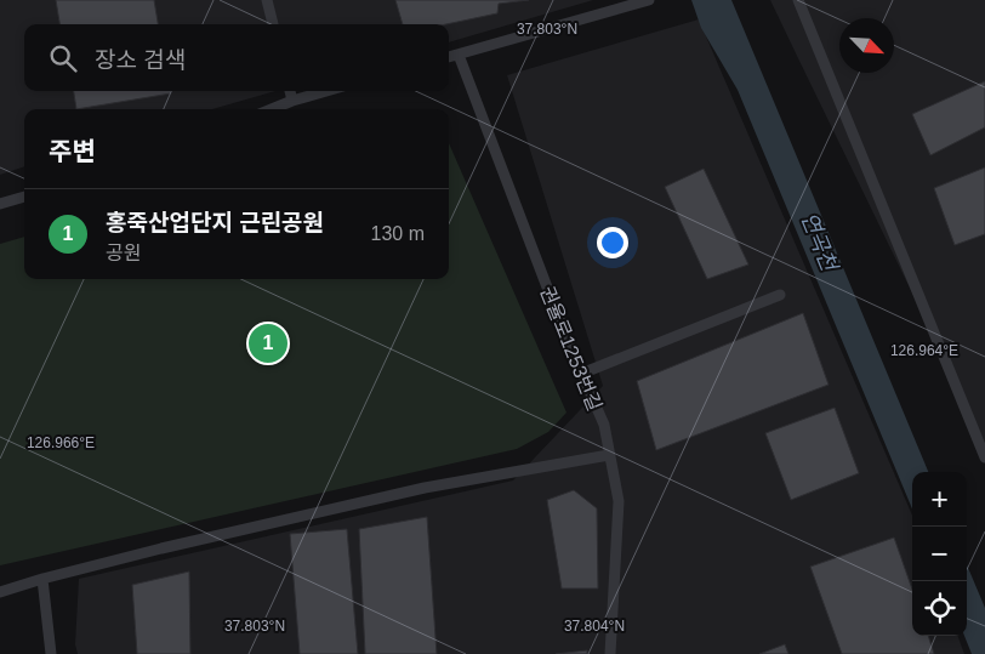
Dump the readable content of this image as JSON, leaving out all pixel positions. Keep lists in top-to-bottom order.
{
  "streets": {
    "lane": ["권율로1253번길"]
  },
  "water": ["연곡천"],
  "north": "bottom right",
  "page": {
    "search": "장소 검색",
    "heading": "주변",
    "list": [
      {
        "mark": "1",
        "name": "홍죽산업단지 근린공원",
        "note": "공원",
        "value": "130 m"
      }
    ],
    "pins": "1",
    "map_buttons": ["+", "−"]
  },
  "coordinates": [
    "37.803°N",
    "126.964°E",
    "126.966°E",
    "37.804°N"
  ]
}
